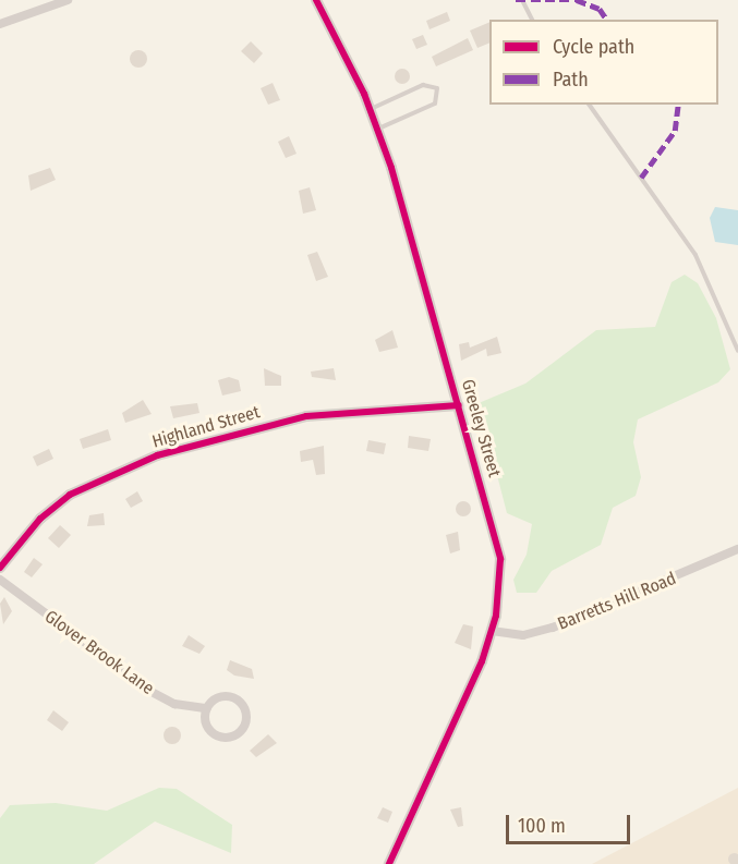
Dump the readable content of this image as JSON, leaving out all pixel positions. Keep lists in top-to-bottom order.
{
  "streets": {
    "street": [
      "Highland Street",
      "Greeley Street",
      "Barretts Hill Road",
      "Glover Brook Lane"
    ]
  },
  "crossings": [
    ["Highland Street", "Greeley Street"],
    ["Greeley Street", "Barretts Hill Road"]
  ],
  "legend": ["Cycle path", "Path"],
  "scale_bar": "100 m"
}
